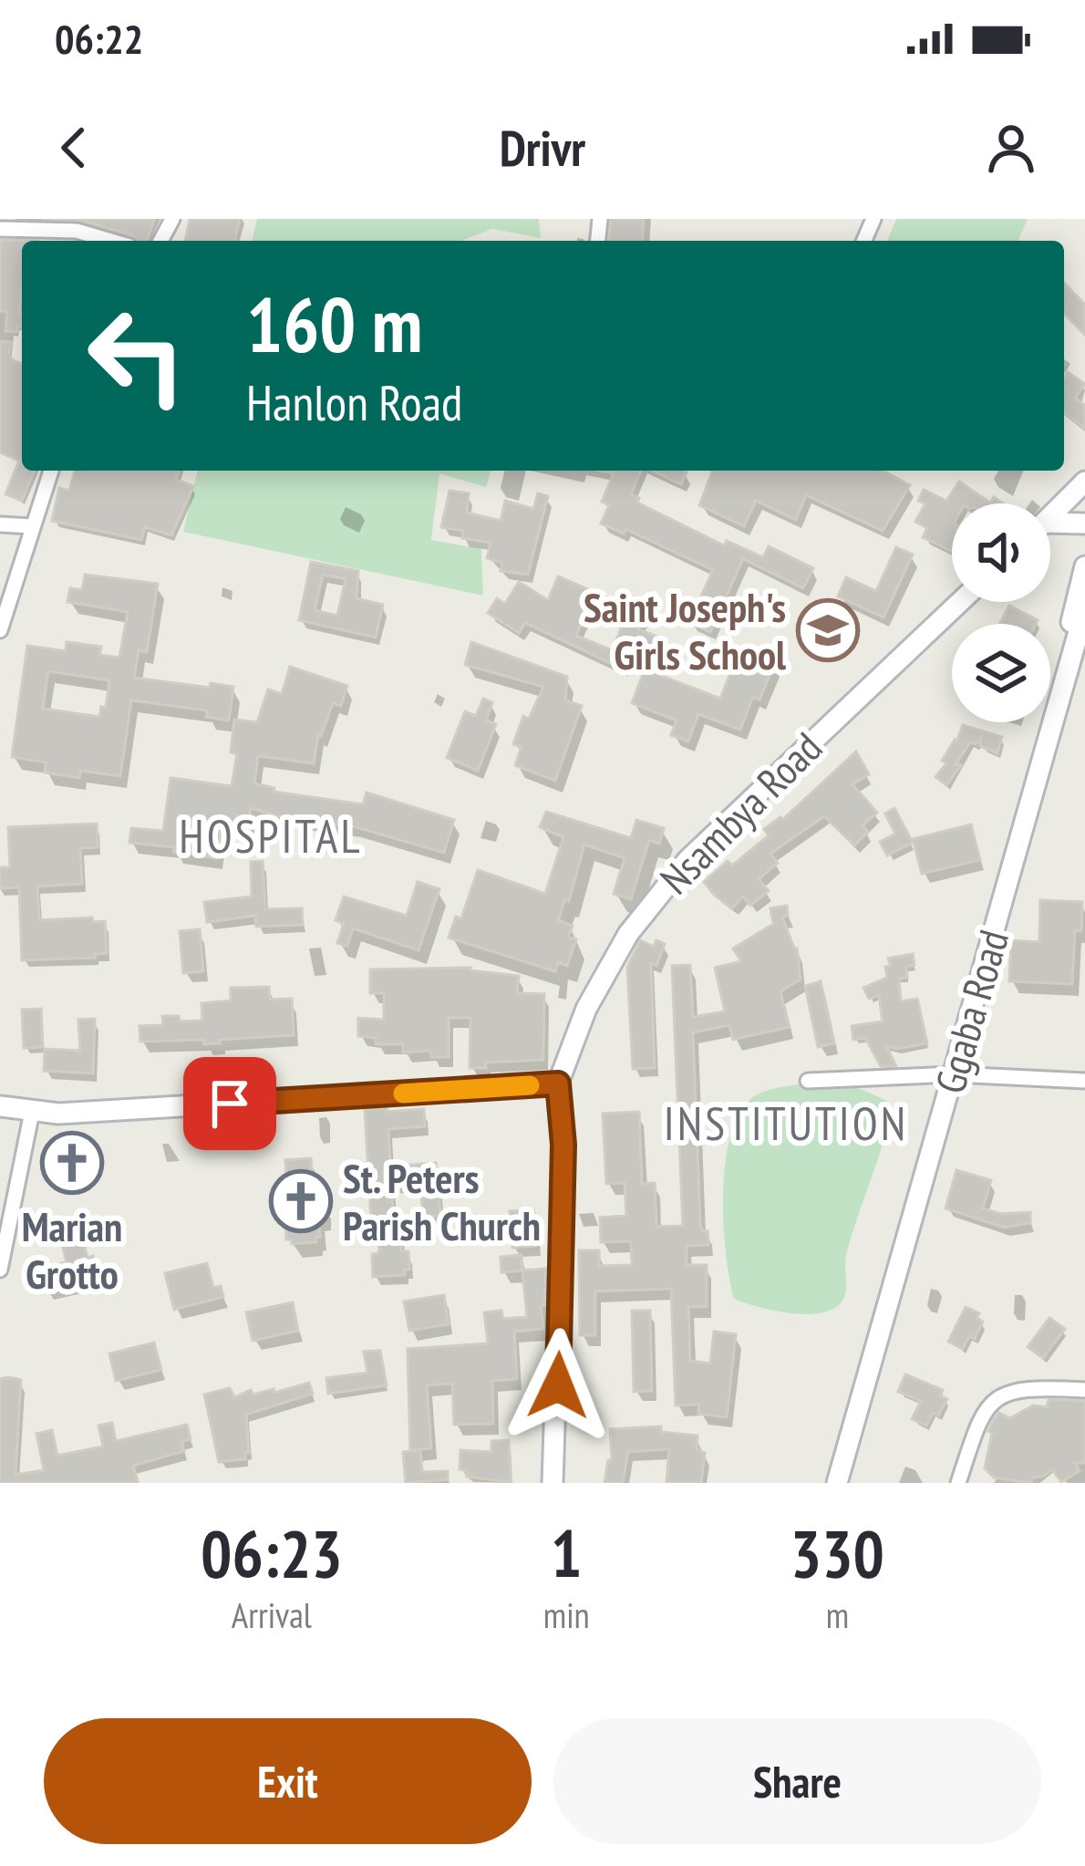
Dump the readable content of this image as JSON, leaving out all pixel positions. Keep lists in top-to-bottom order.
{
  "streets": {
    "main road": ["Nsambya Road", "Ggaba Road"]
  },
  "districts": ["HOSPITAL", "INSTITUTION"],
  "places": {
    "school or university": ["Saint Joseph's Girls School"],
    "church": ["Marian Grotto", "St. Peters Parish Church"]
  },
  "page": {
    "status": "06:22",
    "header": "Drivr",
    "turn": ["160 m", "Hanlon Road"],
    "eta": [
      "06:23",
      "Arrival",
      "1",
      "min",
      "330",
      "m"
    ],
    "buttons": ["Exit", "Share"]
  }
}
